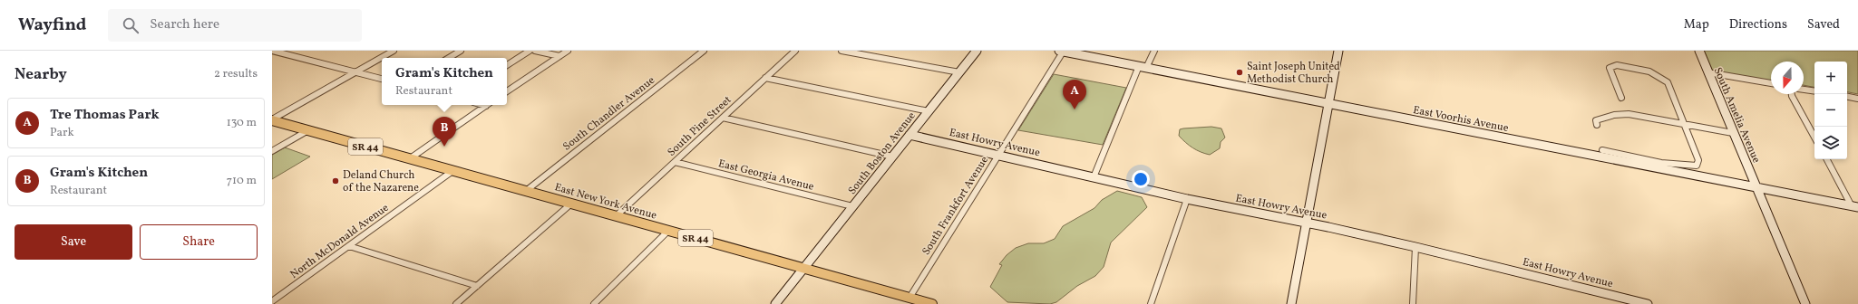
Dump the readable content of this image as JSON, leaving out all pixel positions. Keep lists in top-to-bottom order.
{
  "streets": {
    "main road": ["SR 44", "East New York Avenue"],
    "street": [
      "South Chandler Avenue",
      "South Amelia Avenue",
      "East Voorhis Avenue",
      "South Pine Street",
      "East Howry Avenue",
      "South Boston Avenue",
      "East Georgia Avenue",
      "South Frankfort Avenue",
      "North McDonald Avenue"
    ]
  },
  "crossings": [
    ["South Chandler Avenue", "East New York Avenue"],
    ["South Amelia Avenue", "East Voorhis Avenue"],
    ["East Voorhis Avenue", "South Frankfort Avenue"],
    ["South Pine Street", "East Georgia Avenue"],
    ["South Pine Street", "East New York Avenue"],
    ["East Howry Avenue", "South Boston Avenue"],
    ["East Howry Avenue", "South Frankfort Avenue"],
    ["South Boston Avenue", "East Georgia Avenue"],
    ["South Boston Avenue", "East New York Avenue"],
    ["East New York Avenue", "South Frankfort Avenue"],
    ["East New York Avenue", "North McDonald Avenue"]
  ],
  "places": ["Saint Joseph United Methodist Church", "Deland Church of the Nazarene"],
  "north": "bottom",
  "page": {
    "header": "Wayfind",
    "search": "Search here",
    "nav": ["Map", "Directions", "Saved"],
    "heading": ["Nearby", "2 results"],
    "popup": ["Gram's Kitchen", "Restaurant"],
    "map_buttons": ["+", "−"],
    "pins": ["A", "B"],
    "list": [
      {
        "mark": "A",
        "name": "Tre Thomas Park",
        "note": "Park",
        "value": "130 m"
      },
      {
        "mark": "B",
        "name": "Gram's Kitchen",
        "note": "Restaurant",
        "value": "710 m"
      }
    ],
    "buttons": ["Save", "Share"]
  }
}
